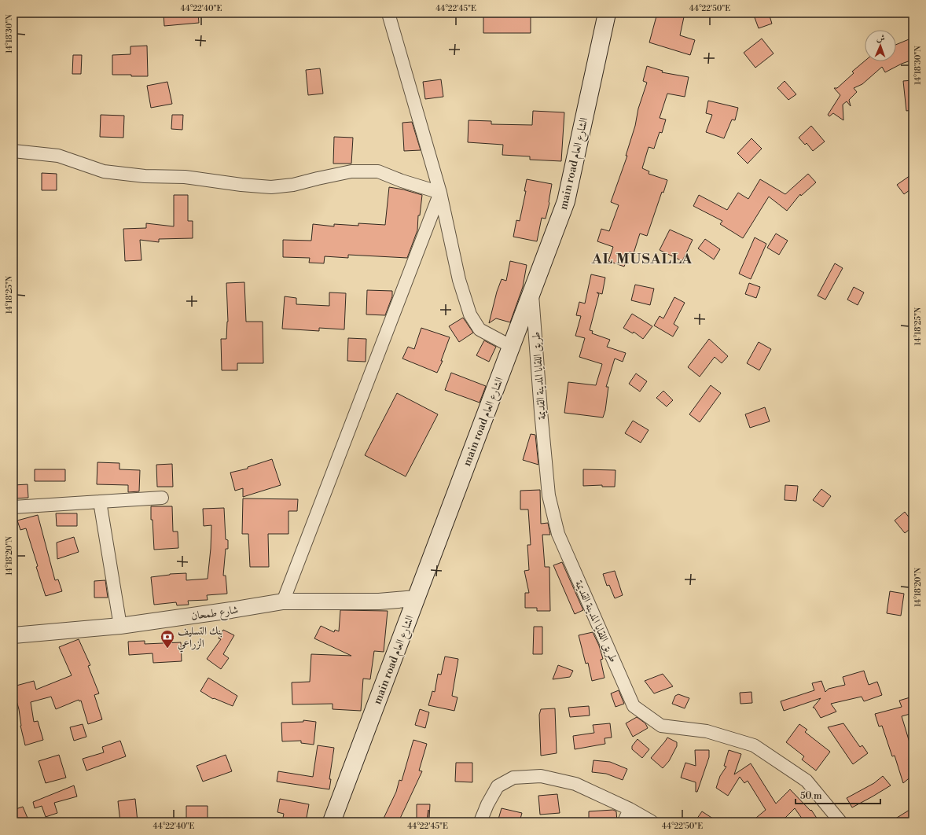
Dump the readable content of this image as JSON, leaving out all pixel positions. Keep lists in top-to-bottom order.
{
  "streets": {
    "main road": ["main road الشارع العام"],
    "street": ["طريق اللقايا المدينة القديمة", "شارع طمحان"]
  },
  "crossings": [
    ["main road الشارع العام", "طريق اللقايا المدينة القديمة"],
    ["main road الشارع العام", "شارع طمحان"]
  ],
  "districts": ["AL MUSALLA"],
  "places": {
    "bank": ["بنك التسليف الزراعي"]
  },
  "scale_bar": "50 m",
  "north": "top",
  "coordinates": [
    "44°22'40\"E",
    "44°22'45\"E",
    "44°22'50\"E",
    "14°18'30\"N",
    "14°18'25\"N",
    "14°18'20\"N"
  ]
}
